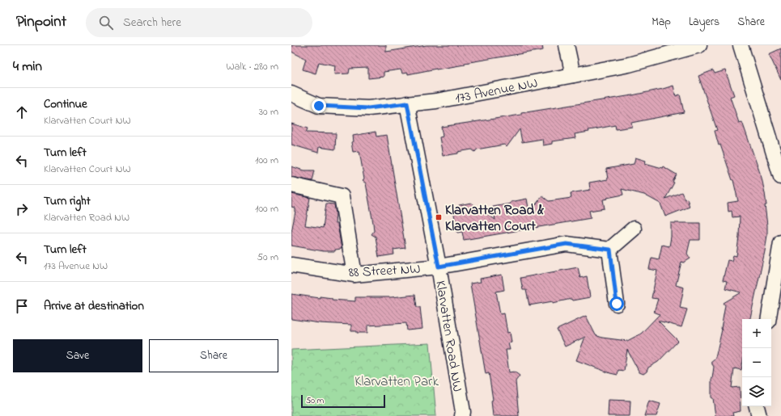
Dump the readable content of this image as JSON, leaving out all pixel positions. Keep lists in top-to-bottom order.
{
  "streets": {
    "street": ["173 Avenue NW", "88 Street NW", "Klarvatten Road NW"]
  },
  "crossings": [
    ["173 Avenue NW", "Klarvatten Road NW"],
    ["88 Street NW", "Klarvatten Road NW"]
  ],
  "parks": ["Klarvatten Park"],
  "places": {
    "transit": ["Klarvatten Road & Klarvatten Court"]
  },
  "scale_bar": "50 m",
  "page": {
    "header": "Pinpoint",
    "search": "Search here",
    "nav": ["Map", "Layers", "Share"],
    "heading": ["4 min", "Walk · 280 m"],
    "list": [
      ["Continue", "Klarvatten Court NW", "30 m"],
      ["Turn left", "Klarvatten Court NW", "100 m"],
      ["Turn right", "Klarvatten Road NW", "100 m"],
      ["Turn left", "173 Avenue NW", "50 m"],
      "Arrive at destination"
    ],
    "map_buttons": ["+", "−"],
    "buttons": ["Save", "Share"],
    "scale": "50 m"
  }
}
